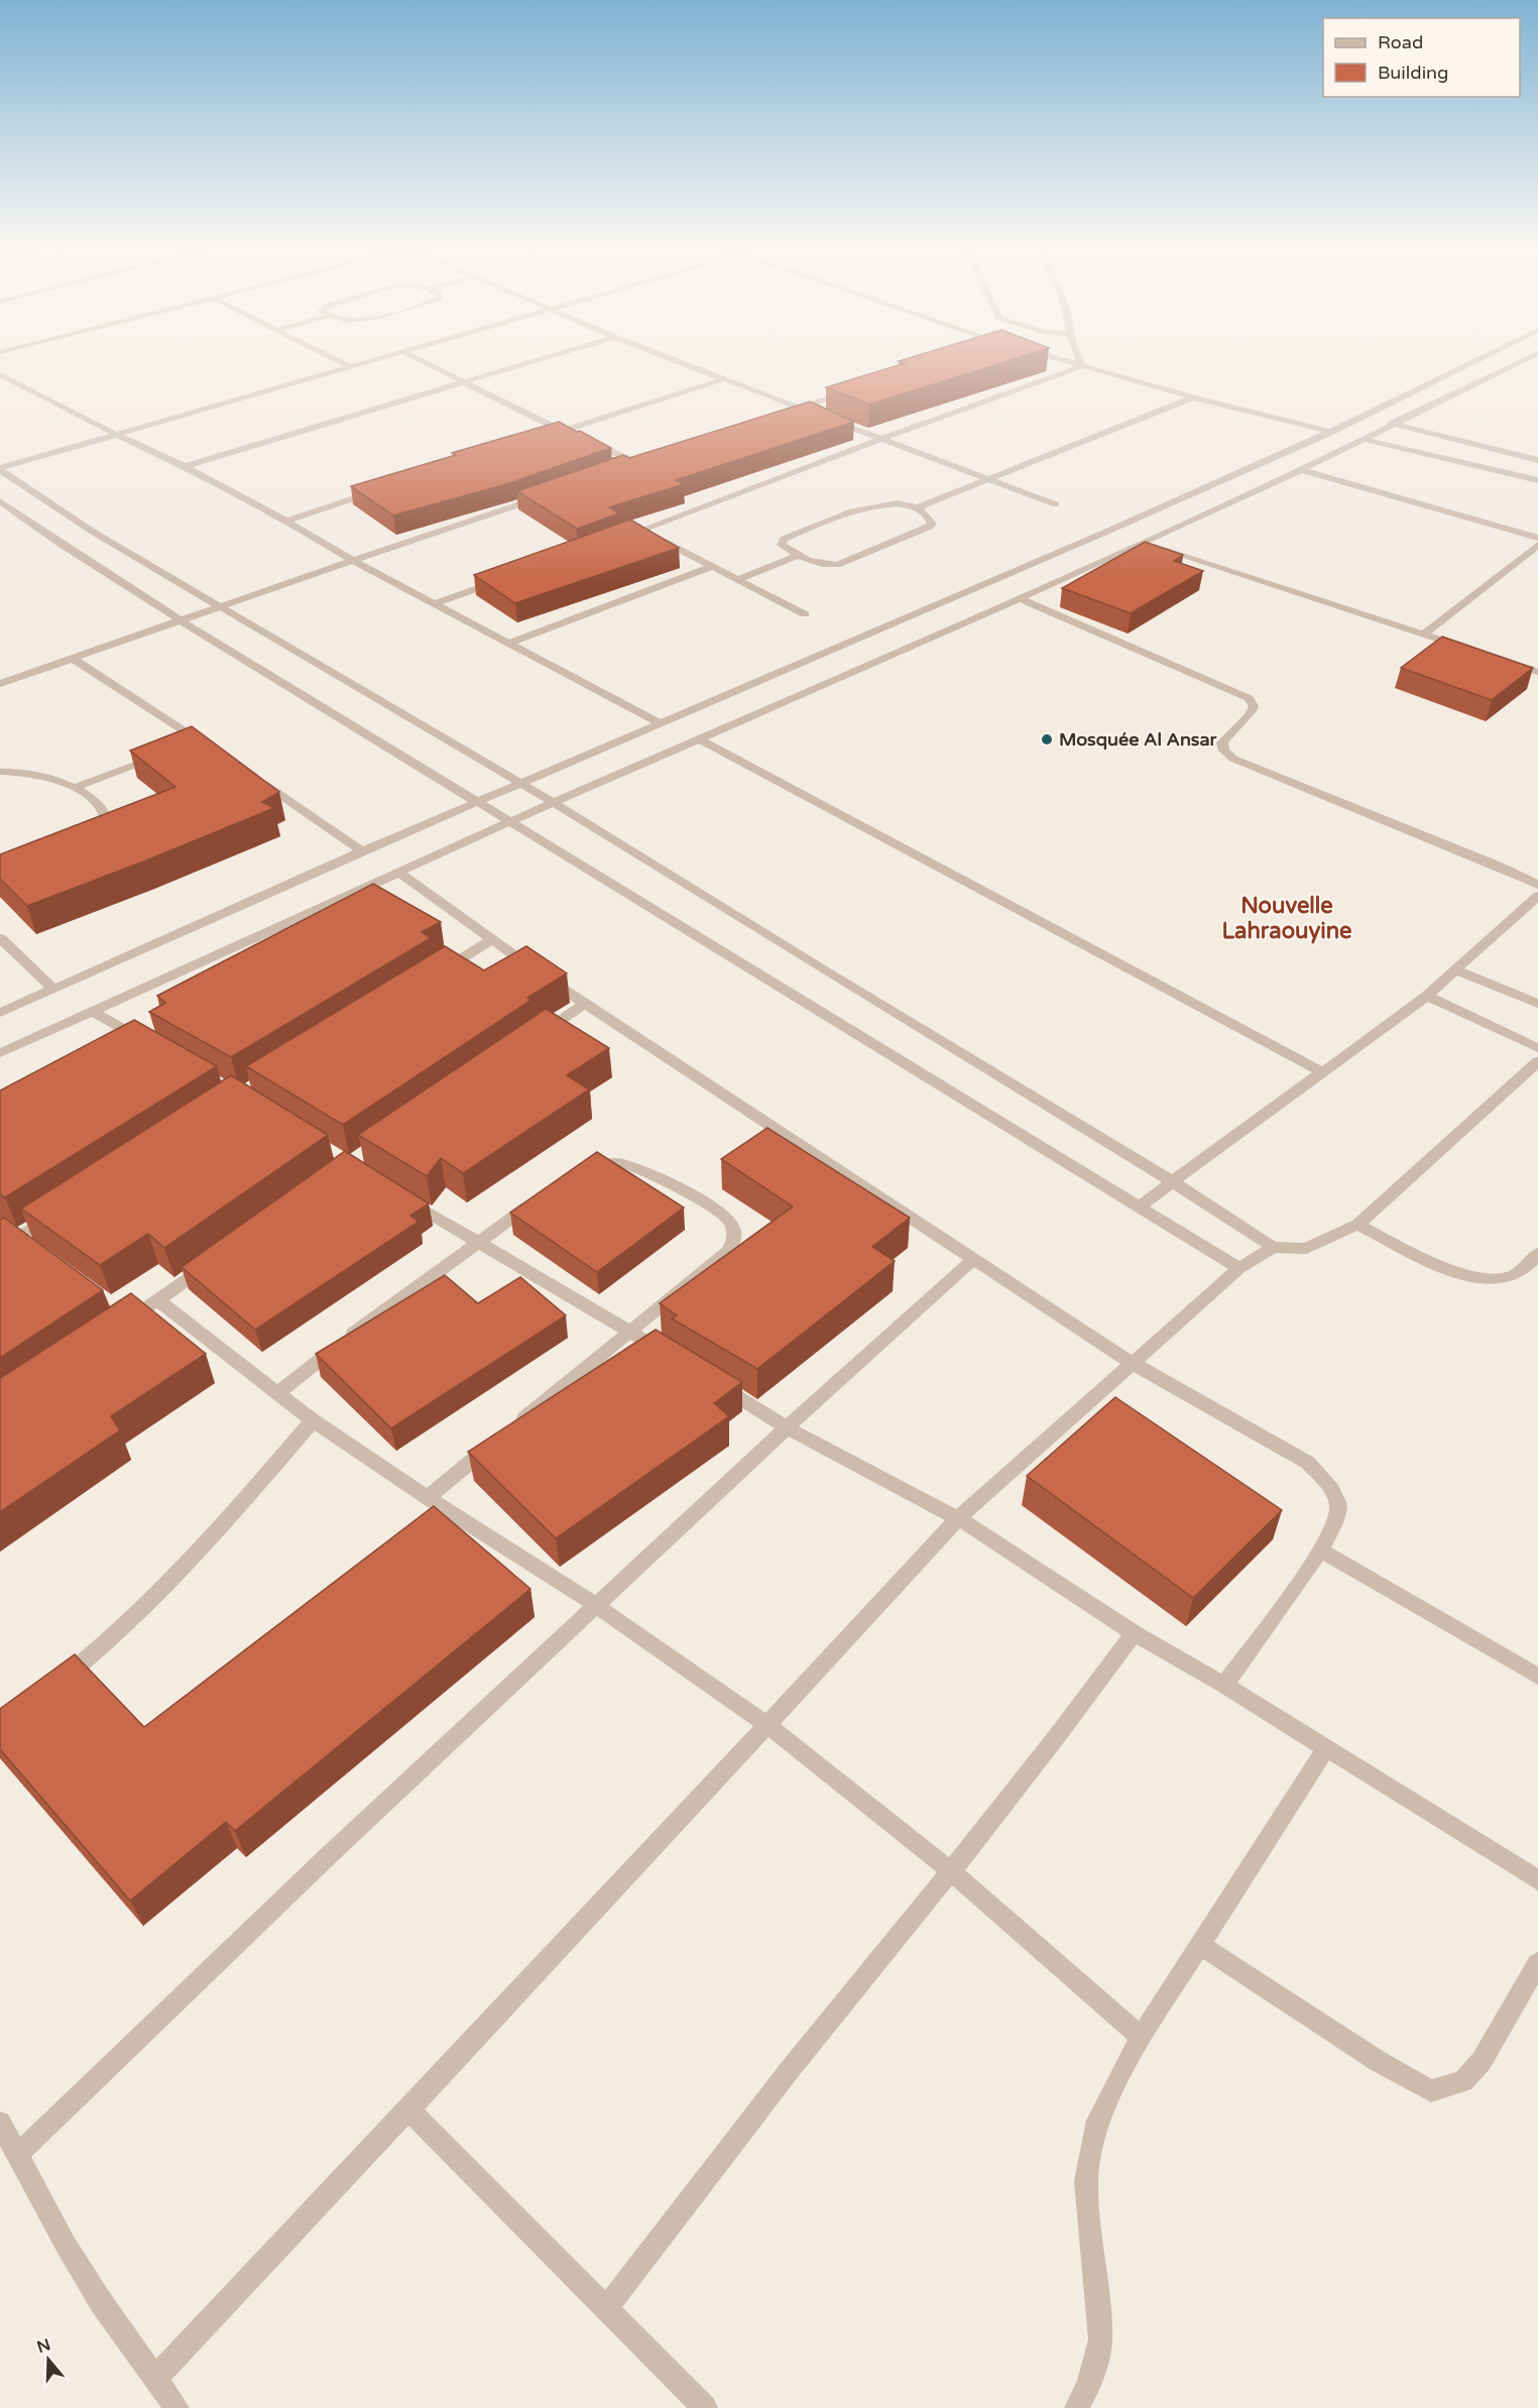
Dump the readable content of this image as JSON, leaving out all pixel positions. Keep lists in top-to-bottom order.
{
  "districts": ["Nouvelle Lahraouyine"],
  "places": ["Mosquée Al Ansar"],
  "legend": ["Road", "Building"],
  "north": "top"
}
